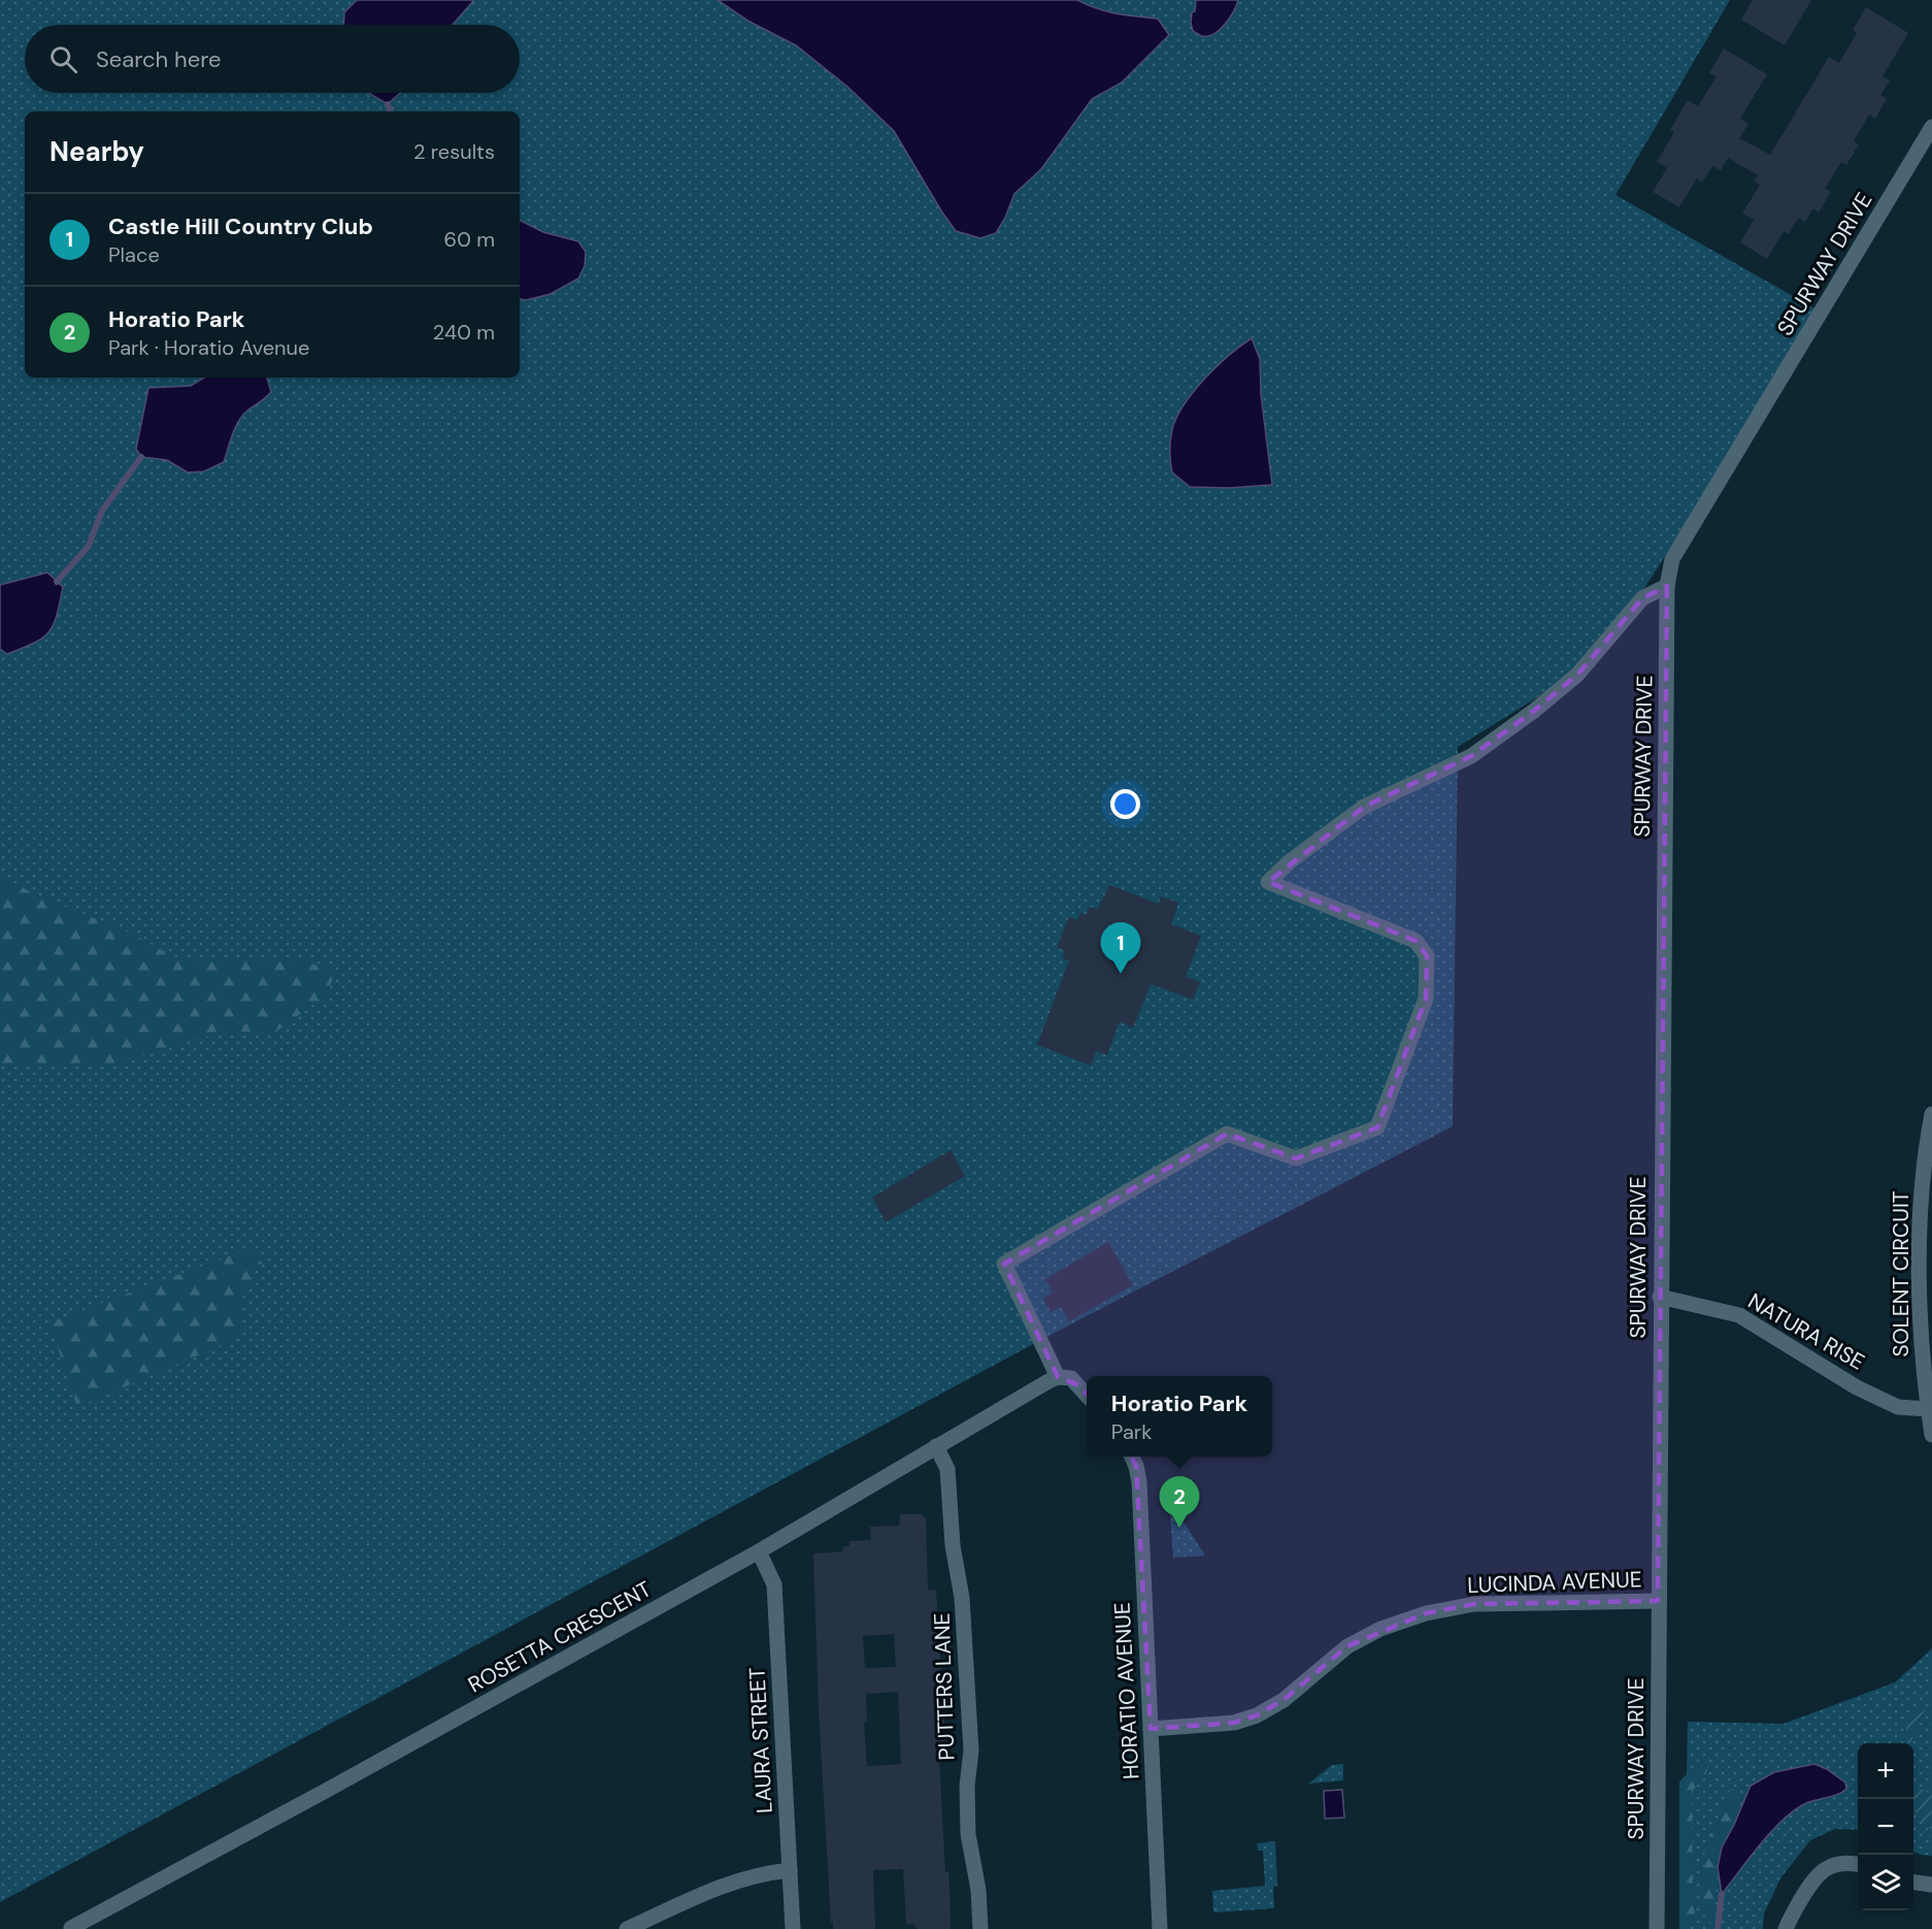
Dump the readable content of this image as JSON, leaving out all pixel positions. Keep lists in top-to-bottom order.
{
  "streets": {
    "street": [
      "SPURWAY DRIVE",
      "SOLENT CIRCUIT",
      "NATURA RISE",
      "LUCINDA AVENUE",
      "ROSETTA CRESCENT",
      "PUTTERS LANE",
      "HORATIO AVENUE",
      "LAURA STREET"
    ]
  },
  "crossings": [
    ["SPURWAY DRIVE", "NATURA RISE"],
    ["SPURWAY DRIVE", "LUCINDA AVENUE"],
    ["SOLENT CIRCUIT", "NATURA RISE"],
    ["LUCINDA AVENUE", "HORATIO AVENUE"],
    ["ROSETTA CRESCENT", "PUTTERS LANE"],
    ["ROSETTA CRESCENT", "LAURA STREET"]
  ],
  "page": {
    "search": "Search here",
    "heading": ["Nearby", "2 results"],
    "list": [
      {
        "mark": "1",
        "name": "Castle Hill Country Club",
        "note": "Place",
        "value": "60 m"
      },
      {
        "mark": "2",
        "name": "Horatio Park",
        "note": "Park · Horatio Avenue",
        "value": "240 m"
      }
    ],
    "pins": ["1", "2"],
    "popup": ["Horatio Park", "Park"],
    "map_buttons": ["+", "−"]
  }
}
